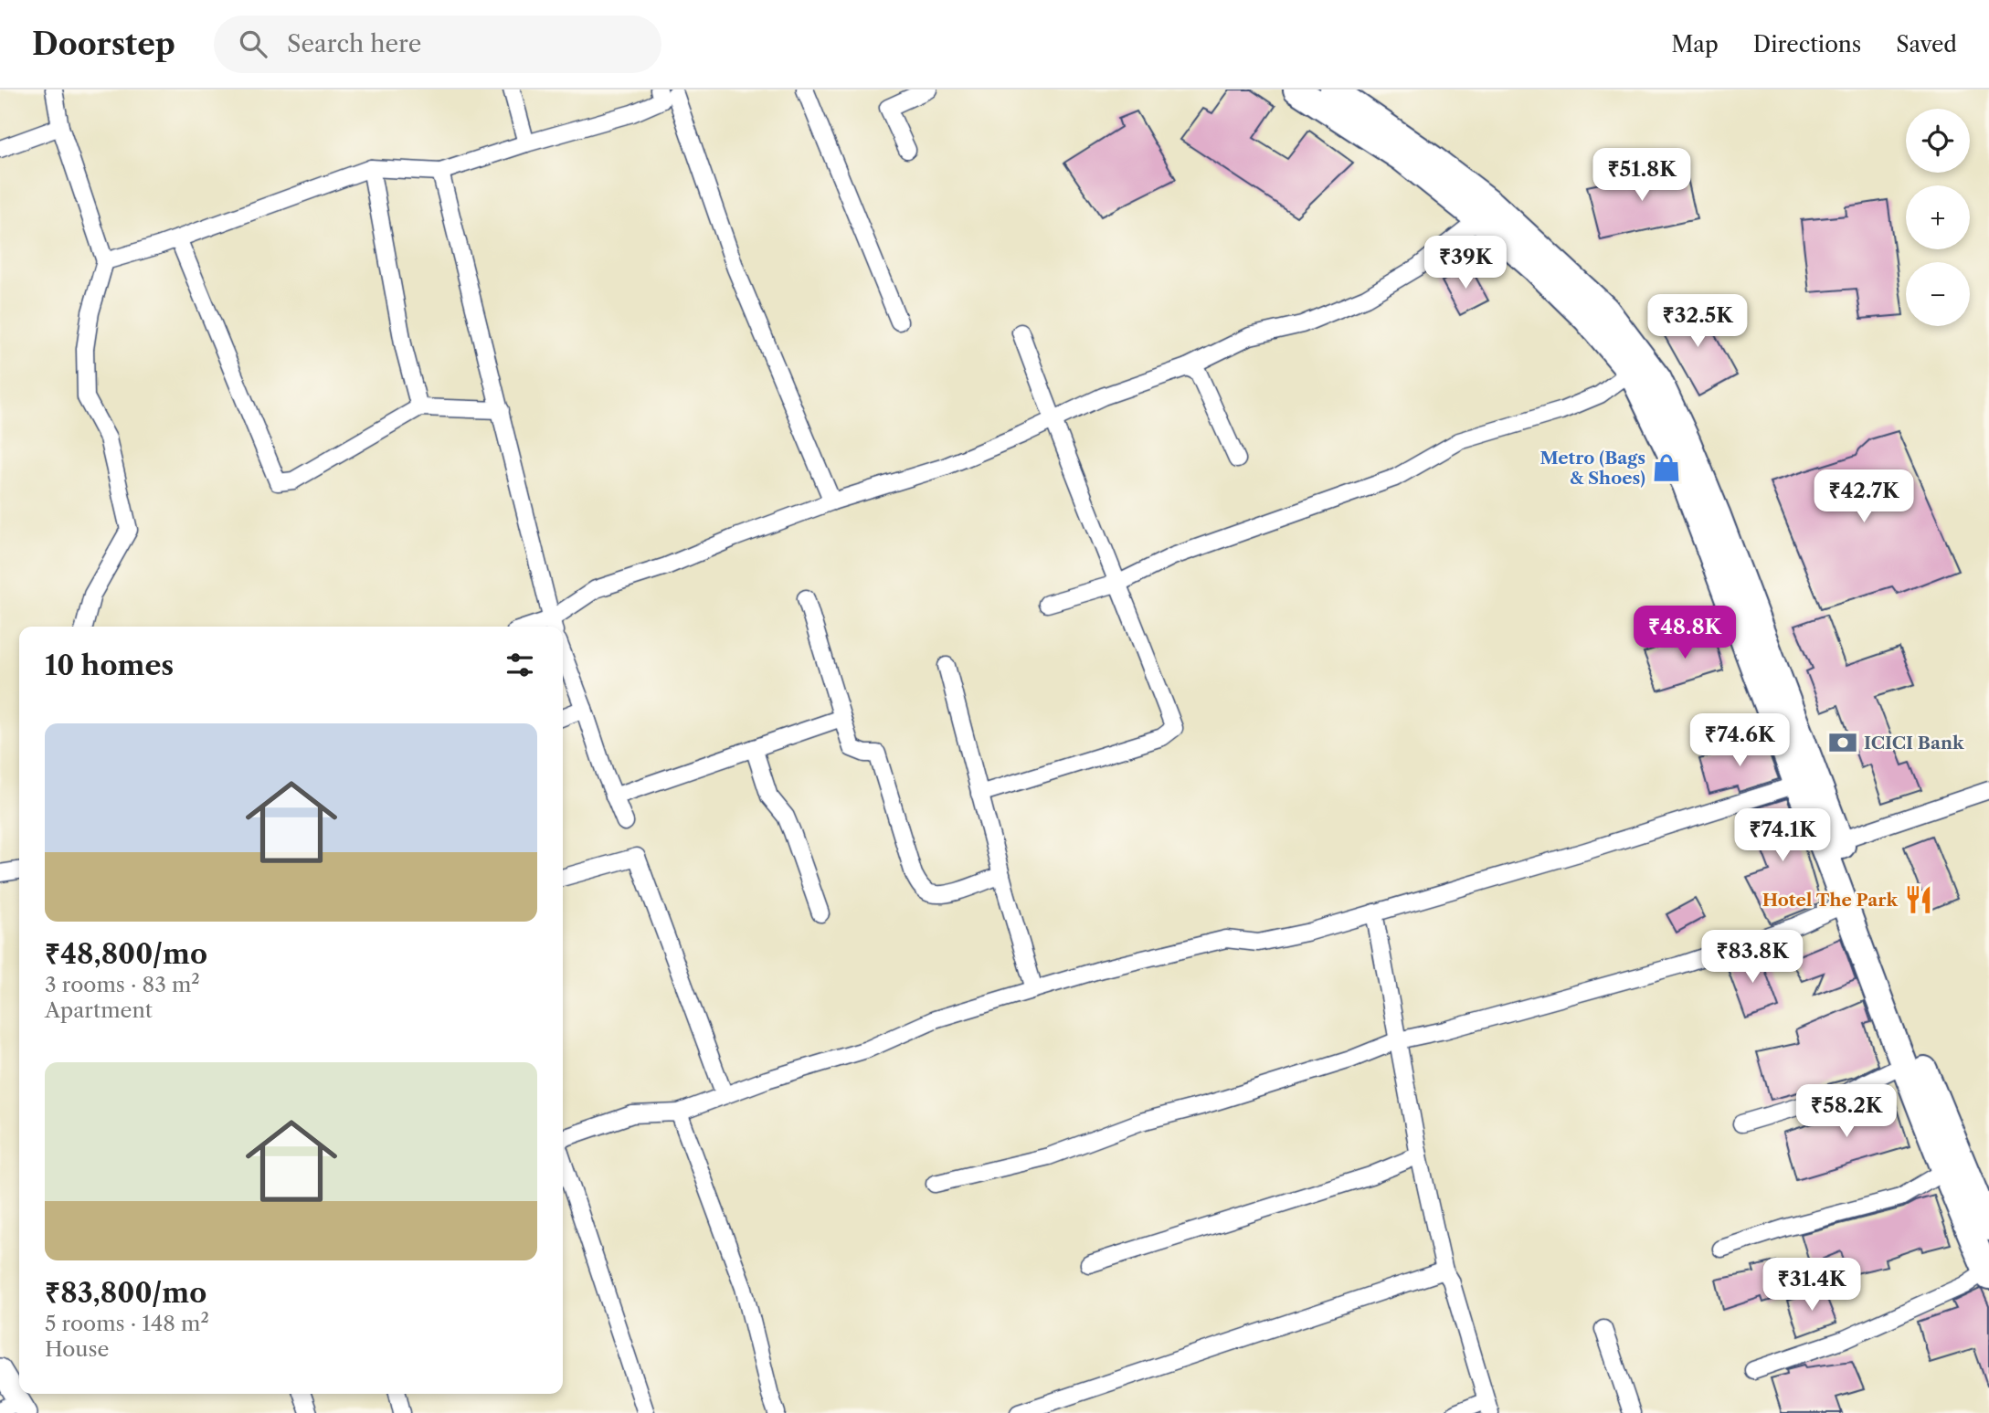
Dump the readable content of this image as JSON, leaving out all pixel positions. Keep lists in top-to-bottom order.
{
  "places": {
    "shop": ["Metro (Bags & Shoes)"],
    "bank": ["ICICI Bank"],
    "restaurant": ["Hotel The Park"]
  },
  "page": {
    "header": "Doorstep",
    "search": "Search here",
    "nav": ["Map", "Directions", "Saved"],
    "map_buttons": ["+", "−"],
    "price": [
      "₹51.8K",
      "₹39K",
      "₹32.5K",
      "₹42.7K",
      "₹48.8K",
      "₹74.6K",
      "₹74.1K",
      "₹83.8K",
      "₹58.2K",
      "₹31.4K"
    ],
    "heading": "10 homes",
    "list": [
      {
        "name": "₹48,800/mo",
        "note": "3 rooms · 83 m² · Apartment"
      },
      {
        "name": "₹83,800/mo",
        "note": "5 rooms · 148 m² · House"
      }
    ]
  }
}
